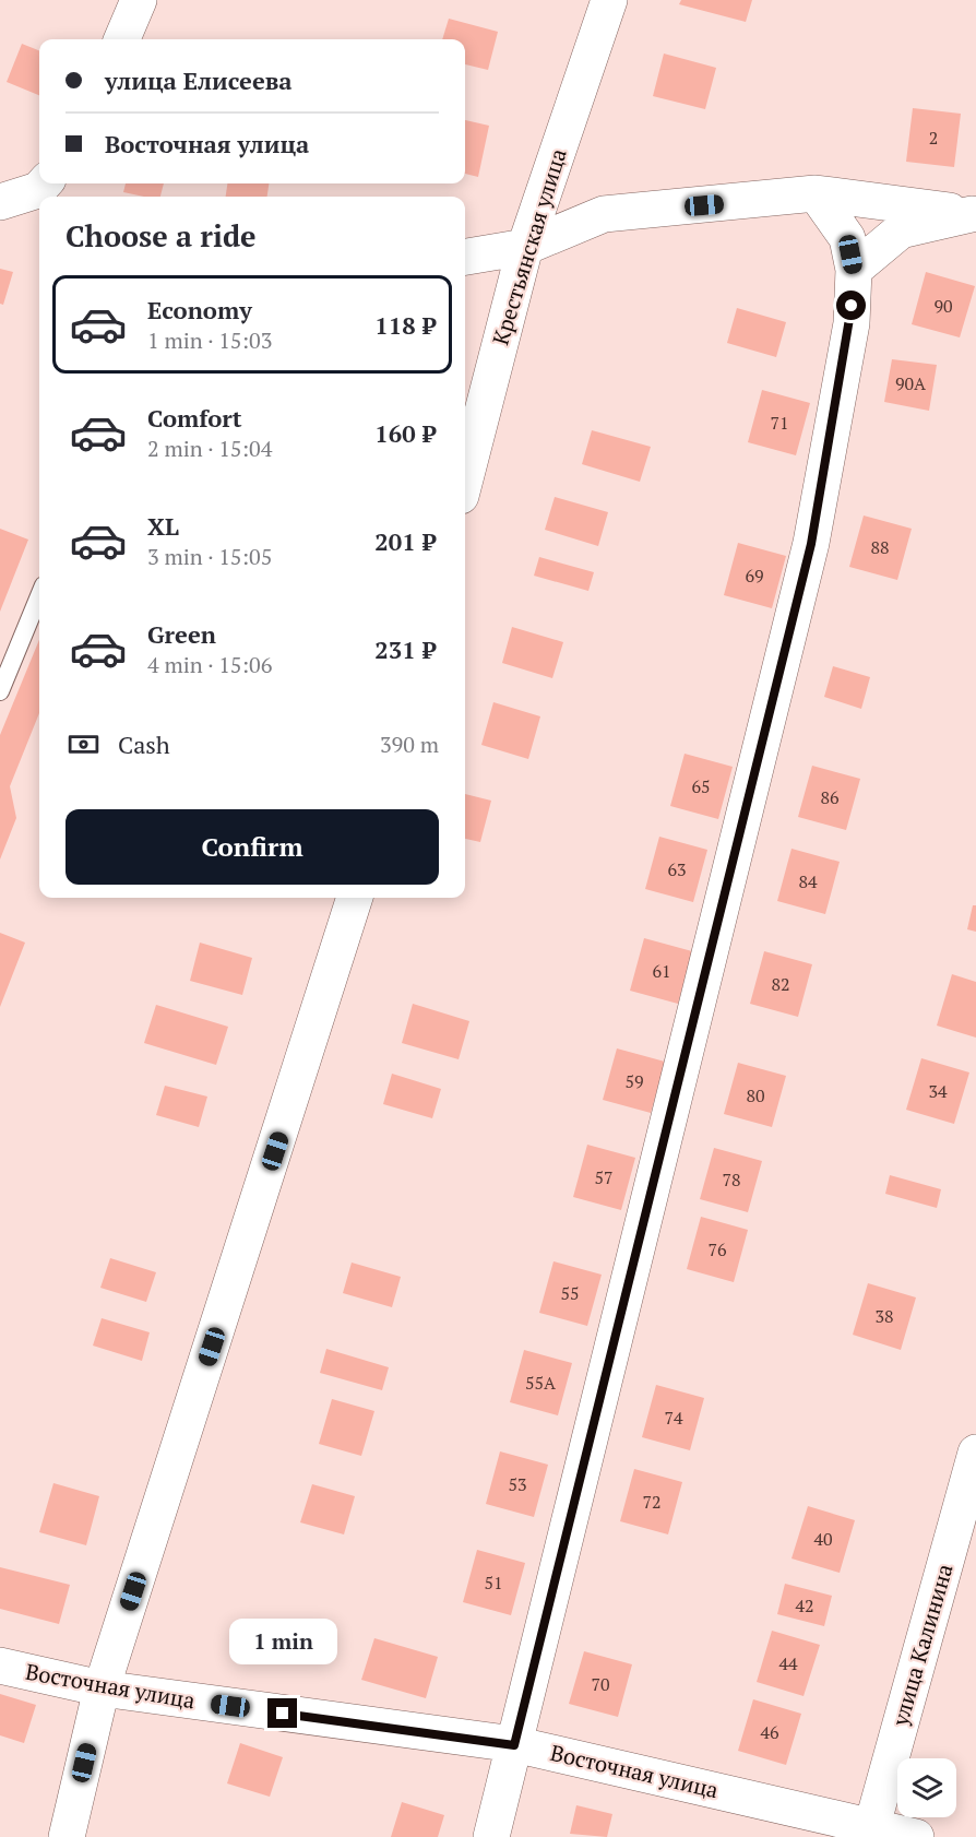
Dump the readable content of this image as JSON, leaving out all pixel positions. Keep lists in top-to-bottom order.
{
  "streets": {
    "street": ["Крестьянская улица", "улица Калинина", "Восточная улица"]
  },
  "crossings": [
    ["улица Калинина", "Восточная улица"]
  ],
  "house_numbers": [
    "2",
    "90",
    "90А",
    "71",
    "88",
    "69",
    "65",
    "86",
    "63",
    "84",
    "61",
    "82",
    "59",
    "34",
    "80",
    "57",
    "78",
    "76",
    "55",
    "38",
    "55А",
    "74",
    "53",
    "72",
    "40",
    "51",
    "42",
    "44",
    "70",
    "46"
  ],
  "page": {
    "banner": ["улица Елисеева", "Восточная улица"],
    "heading": "Choose a ride",
    "list": [
      {
        "name": "Economy",
        "note": "1 min · 15:03",
        "value": "118 ₽"
      },
      {
        "name": "Comfort",
        "note": "2 min · 15:04",
        "value": "160 ₽"
      },
      {
        "name": "XL",
        "note": "3 min · 15:05",
        "value": "201 ₽"
      },
      {
        "name": "Green",
        "note": "4 min · 15:06",
        "value": "231 ₽"
      }
    ],
    "pay": ["Cash", "390 m"],
    "buttons": "Confirm",
    "bubble": "1 min"
  }
}
